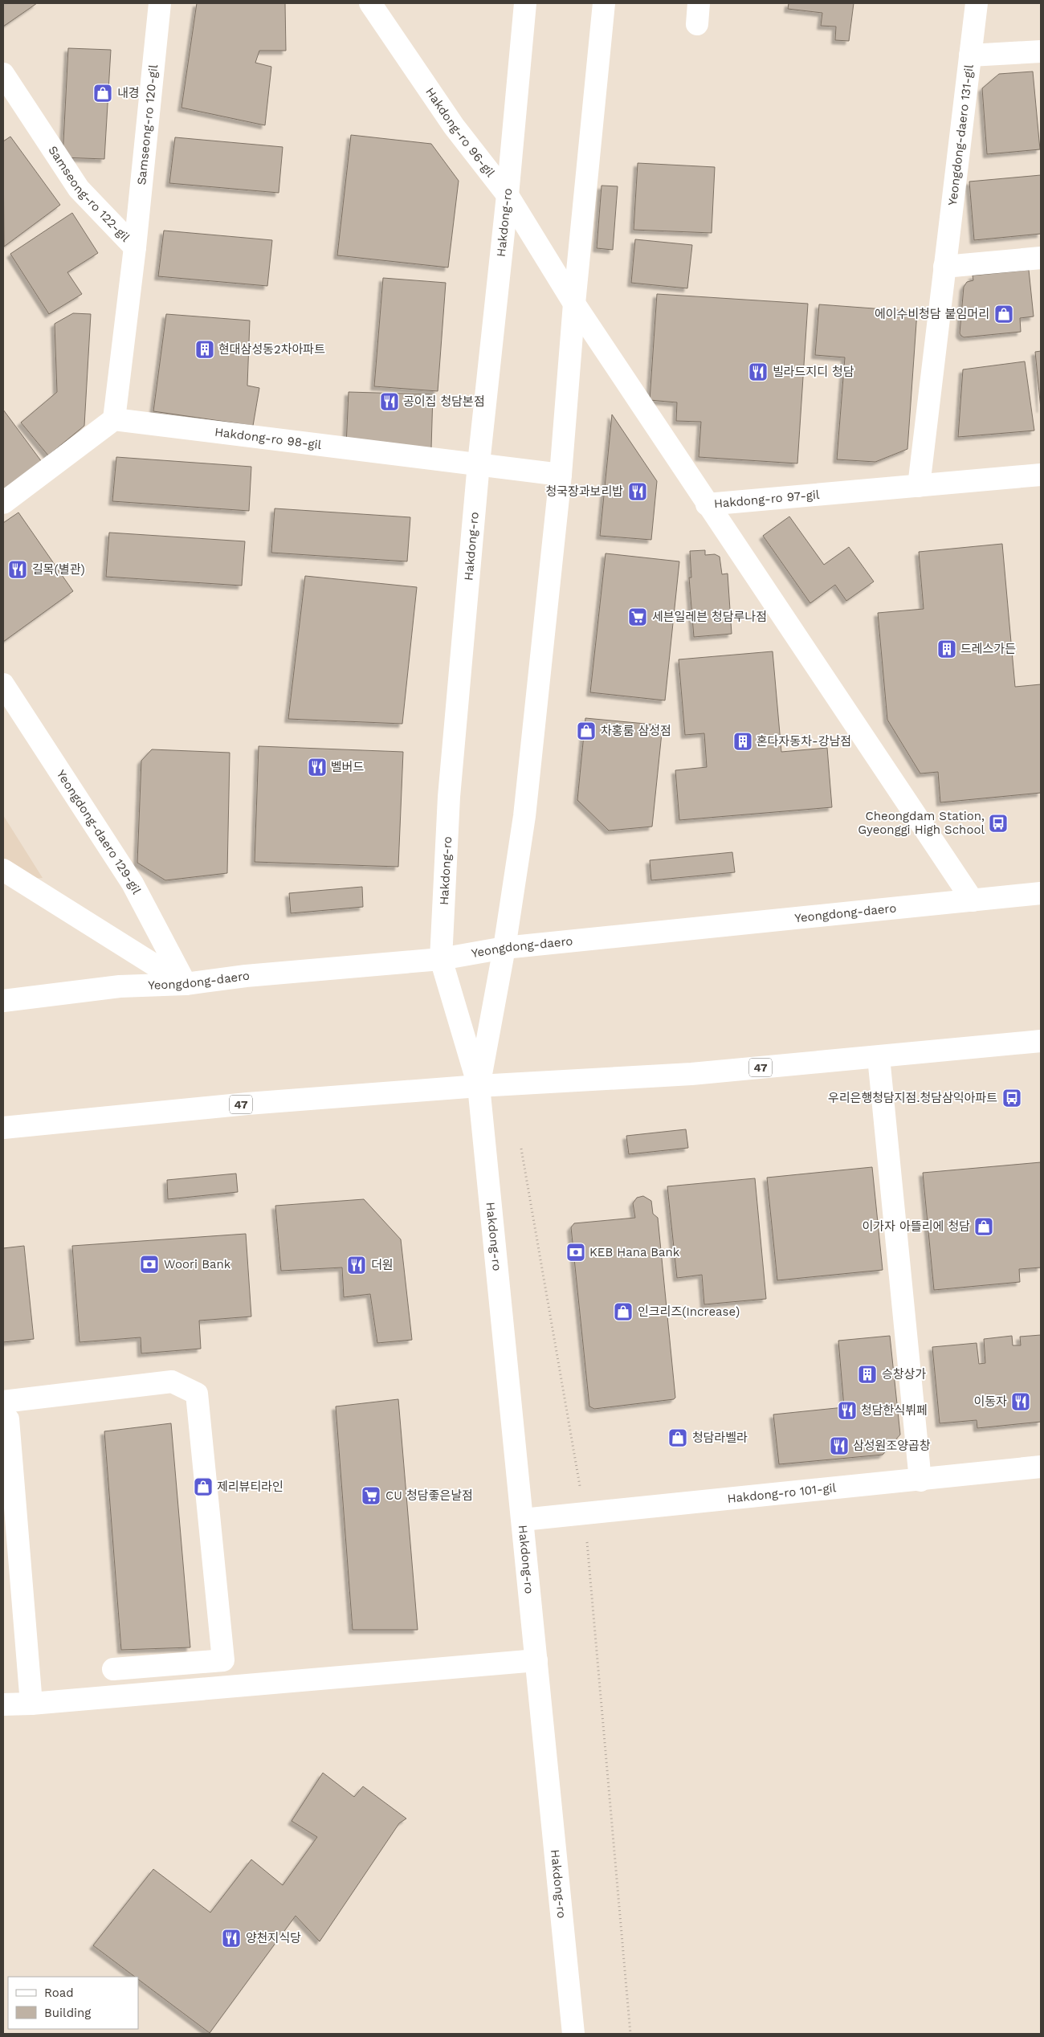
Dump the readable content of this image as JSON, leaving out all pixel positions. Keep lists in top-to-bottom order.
{
  "streets": {
    "street": [
      "Samseong-ro 120-gil",
      "Hakdong-ro 96-gil",
      "Yeongdong-daero 131-gil",
      "Samseong-ro 122-gil",
      "Hakdong-ro",
      "Hakdong-ro 98-gil",
      "Hakdong-ro 97-gil",
      "Yeongdong-daero 129-gil",
      "Yeongdong-daero",
      "47",
      "Hakdong-ro 101-gil"
    ]
  },
  "crossings": [
    ["Samseong-ro 120-gil", "Samseong-ro 122-gil"],
    ["Hakdong-ro 96-gil", "Hakdong-ro"],
    ["Hakdong-ro 96-gil", "Hakdong-ro 97-gil"],
    ["Yeongdong-daero 131-gil", "Hakdong-ro 97-gil"],
    ["Samseong-ro 122-gil", "Hakdong-ro 98-gil"],
    ["Hakdong-ro", "Hakdong-ro 98-gil"],
    ["Hakdong-ro", "Hakdong-ro 97-gil"],
    ["Hakdong-ro", "Yeongdong-daero"],
    ["Hakdong-ro", "47"],
    ["Hakdong-ro", "Hakdong-ro 101-gil"],
    ["Yeongdong-daero 129-gil", "Yeongdong-daero"]
  ],
  "places": {
    "shop": [
      "내경",
      "에이수비청담 붙임머리",
      "차홍룸 삼성점",
      "이가자 아뜰리에 청담",
      "인크리즈(Increase)",
      "청담라벨라",
      "제리뷰티라인"
    ],
    "building": [
      "현대삼성동2차아파트",
      "드레스가든",
      "혼다자동차-강남점",
      "승창상가"
    ],
    "restaurant": [
      "빌라드지디 청담",
      "공이집 청담본점",
      "청국장과보리밥",
      "길목(별관)",
      "벨버드",
      "더원",
      "이동자",
      "청담한식뷔페",
      "삼성원조양곱창",
      "양천지식당"
    ],
    "supermarket": ["세븐일레븐 청담루나점", "CU 청담좋은날점"],
    "bus stop": ["Cheongdam Station, Gyeonggi High School", "우리은행청담지점.청담삼익아파트"],
    "bank": ["KEB Hana Bank", "Woori Bank"]
  },
  "legend": ["Road", "Building"]
}
